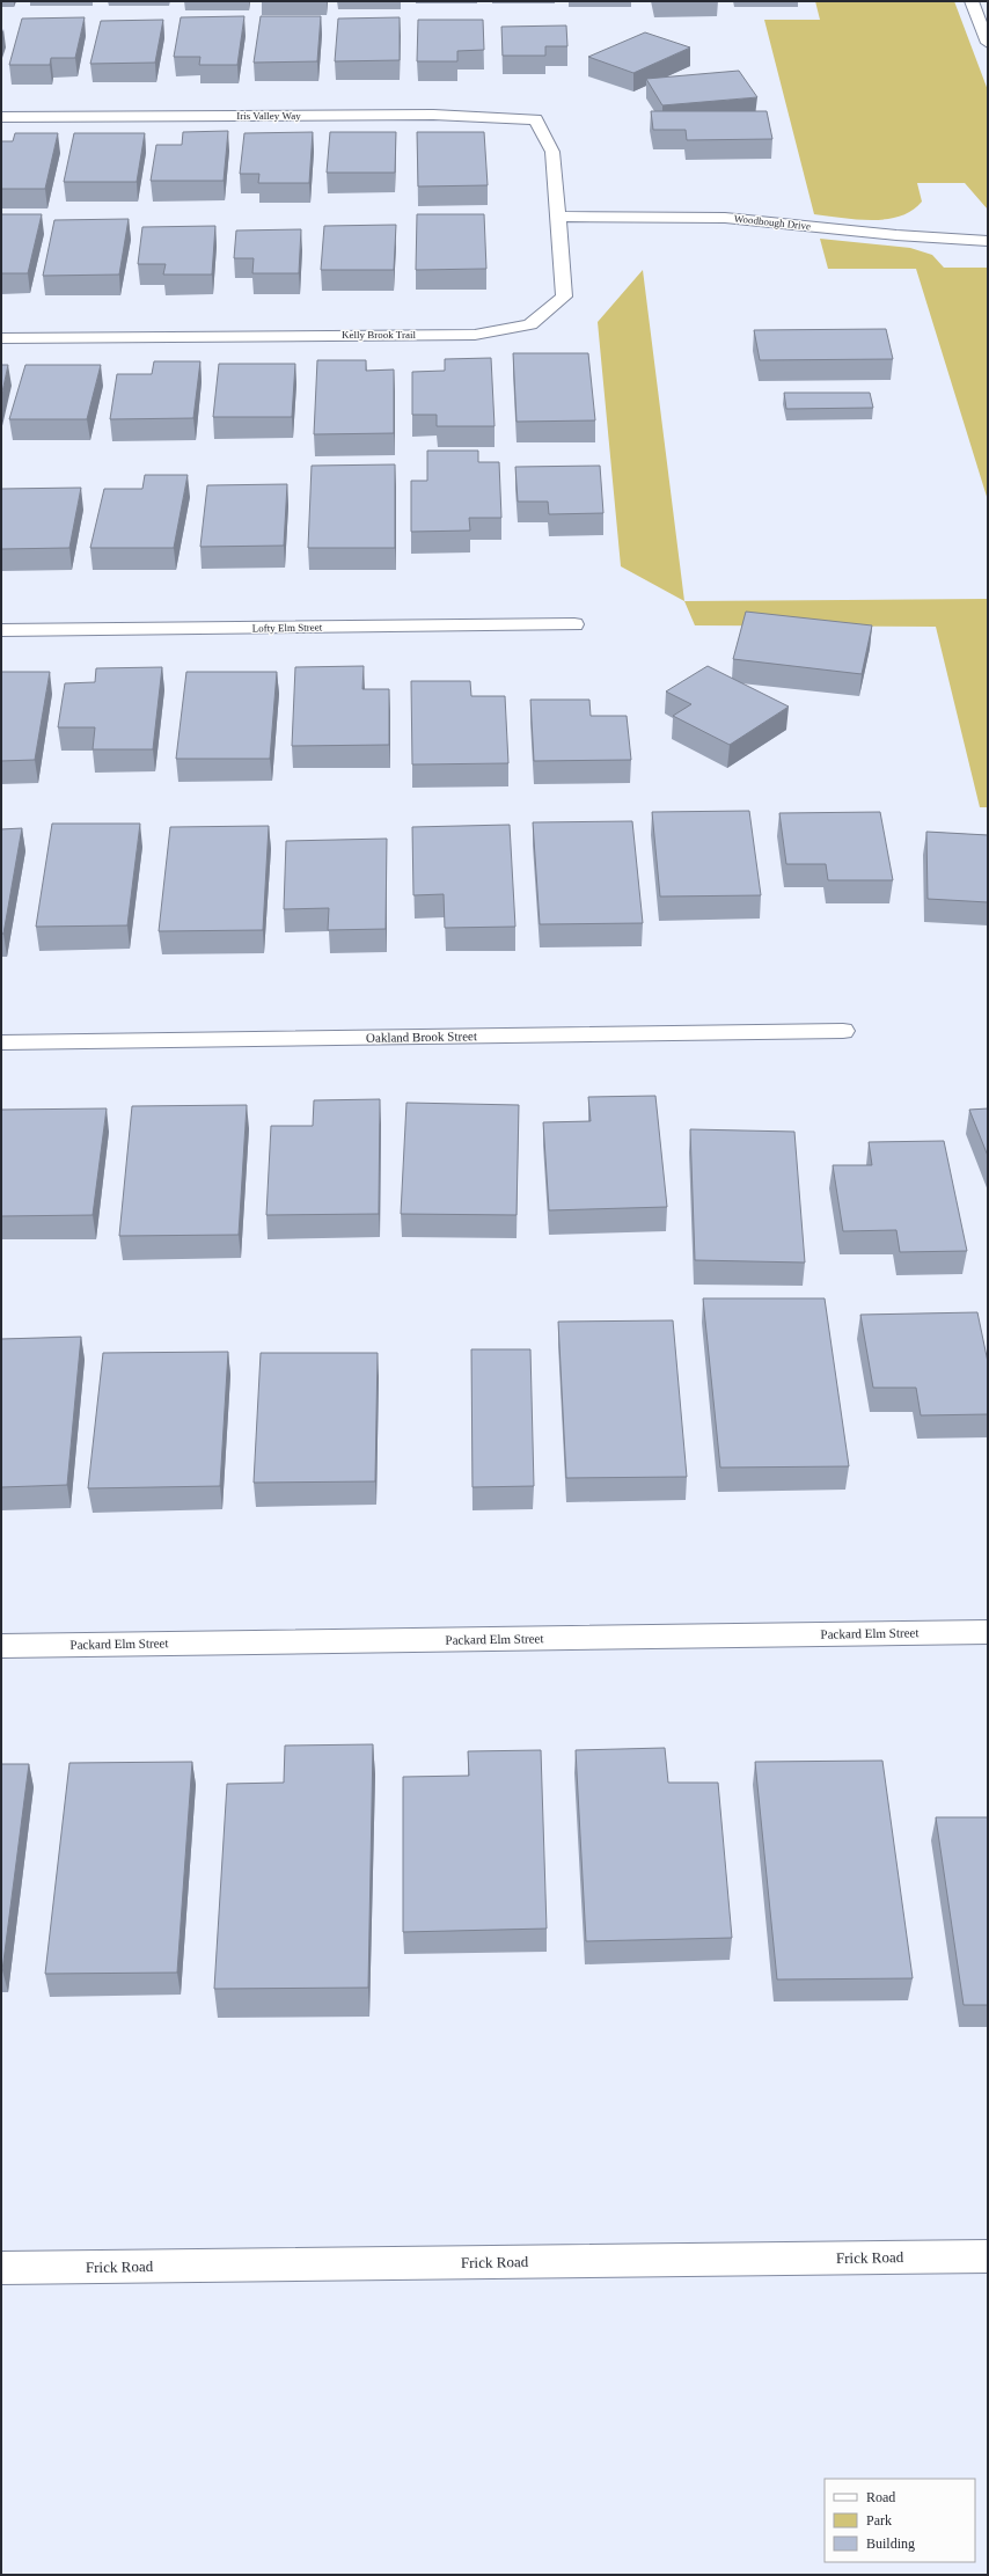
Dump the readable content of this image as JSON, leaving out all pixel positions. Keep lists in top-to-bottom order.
{
  "streets": {
    "street": [
      "Iris Valley Way",
      "Woodbough Drive",
      "Kelly Brook Trail",
      "Lofty Elm Street",
      "Oakland Brook Street",
      "Packard Elm Street",
      "Frick Road"
    ]
  },
  "crossings": [
    ["Iris Valley Way", "Kelly Brook Trail"],
    ["Woodbough Drive", "Kelly Brook Trail"]
  ],
  "legend": ["Road", "Park", "Building"]
}
